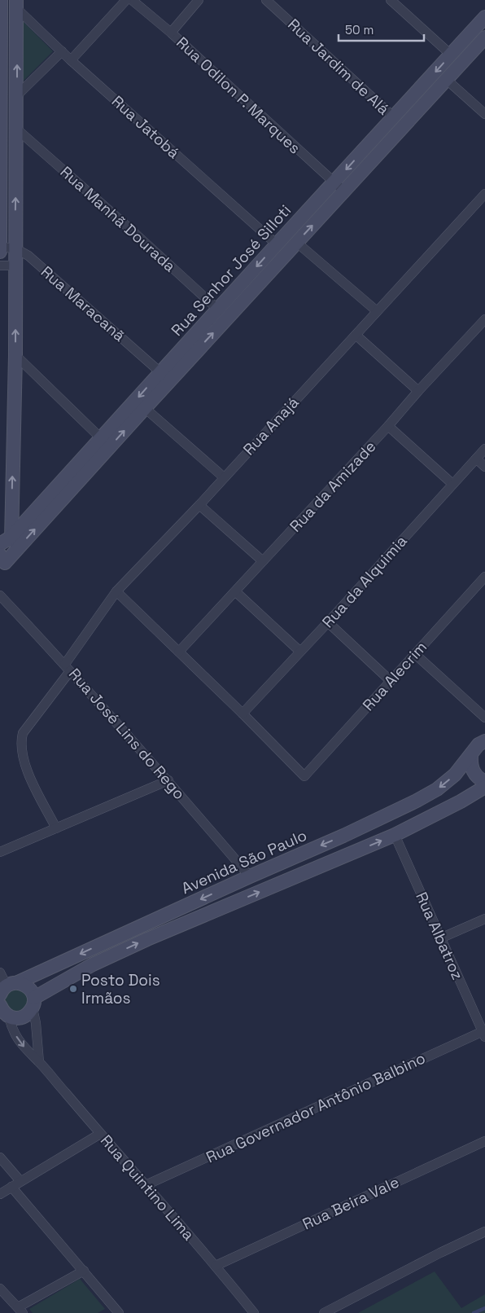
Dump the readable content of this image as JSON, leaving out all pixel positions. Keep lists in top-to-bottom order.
{
  "streets": {
    "street": [
      "Rua Jardim de Alá",
      "Rua Odilon P. Marques",
      "Rua Jatobá",
      "Rua Manhã Dourada",
      "Rua Senhor José Silloti",
      "Rua Maracanã",
      "Rua Anajá",
      "Rua da Amizade",
      "Rua da Alquimia",
      "Rua Alecrim",
      "Rua José Lins do Rego",
      "Avenida São Paulo",
      "Rua Albatroz",
      "Rua Governador Antônio Balbino",
      "Rua Quintino Lima",
      "Rua Beira Vale"
    ]
  },
  "crossings": [
    ["Rua Jardim de Alá", "Rua Senhor José Silloti"],
    ["Rua Odilon P. Marques", "Rua Senhor José Silloti"],
    ["Rua Jatobá", "Rua Senhor José Silloti"],
    ["Rua Manhã Dourada", "Rua Senhor José Silloti"],
    ["Rua Senhor José Silloti", "Rua Maracanã"],
    ["Rua Anajá", "Rua José Lins do Rego"],
    ["Rua da Alquimia", "Rua Alecrim"],
    ["Rua José Lins do Rego", "Avenida São Paulo"],
    ["Rua Albatroz", "Rua Governador Antônio Balbino"],
    ["Rua Governador Antônio Balbino", "Rua Quintino Lima"],
    ["Rua Quintino Lima", "Rua Beira Vale"]
  ],
  "places": ["Posto Dois Irmãos"],
  "scale_bar": "50 m"
}
